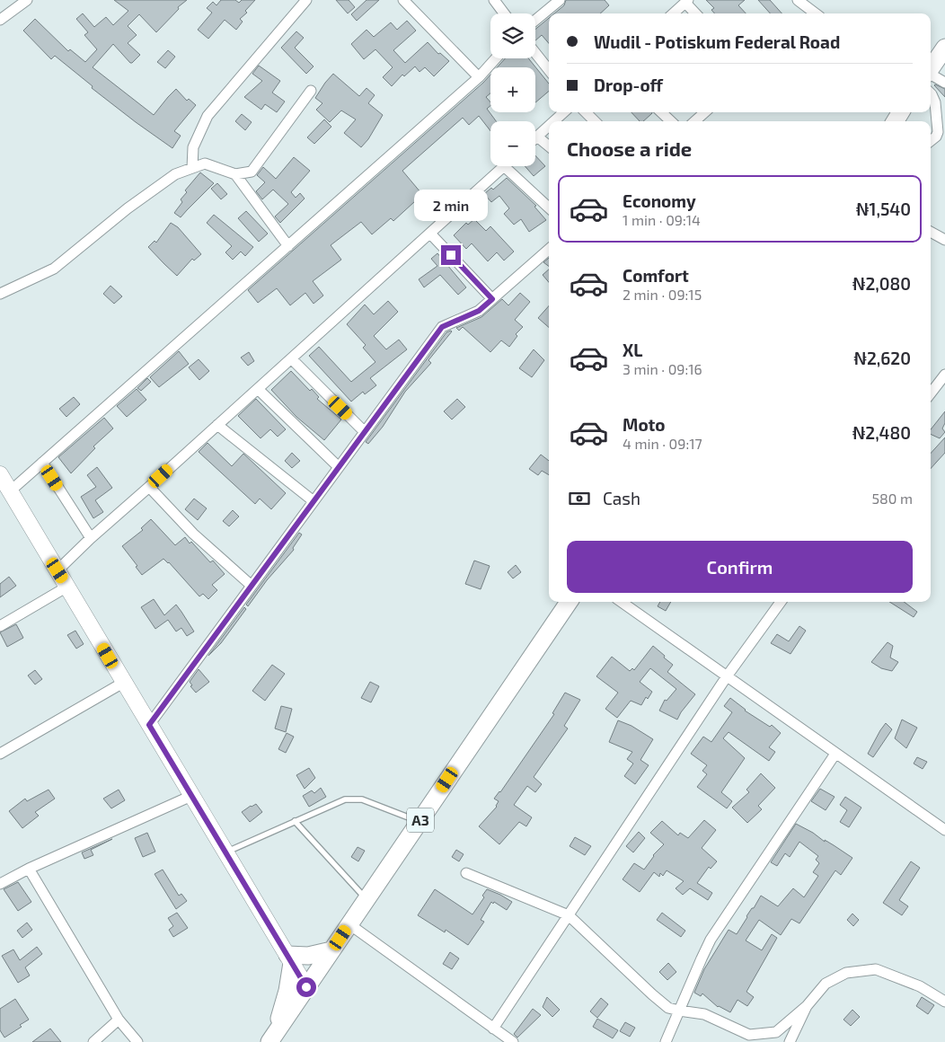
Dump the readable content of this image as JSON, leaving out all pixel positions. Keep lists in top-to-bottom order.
{
  "streets": {
    "highway": ["A3"]
  },
  "page": {
    "map_buttons": ["+", "−"],
    "banner": ["Wudil - Potiskum Federal Road", "Drop-off"],
    "heading": "Choose a ride",
    "list": [
      {
        "name": "Economy",
        "note": "1 min · 09:14",
        "value": "₦1,540"
      },
      {
        "name": "Comfort",
        "note": "2 min · 09:15",
        "value": "₦2,080"
      },
      {
        "name": "XL",
        "note": "3 min · 09:16",
        "value": "₦2,620"
      },
      {
        "name": "Moto",
        "note": "4 min · 09:17",
        "value": "₦2,480"
      }
    ],
    "bubble": "2 min",
    "pay": ["Cash", "580 m"],
    "buttons": "Confirm"
  }
}
